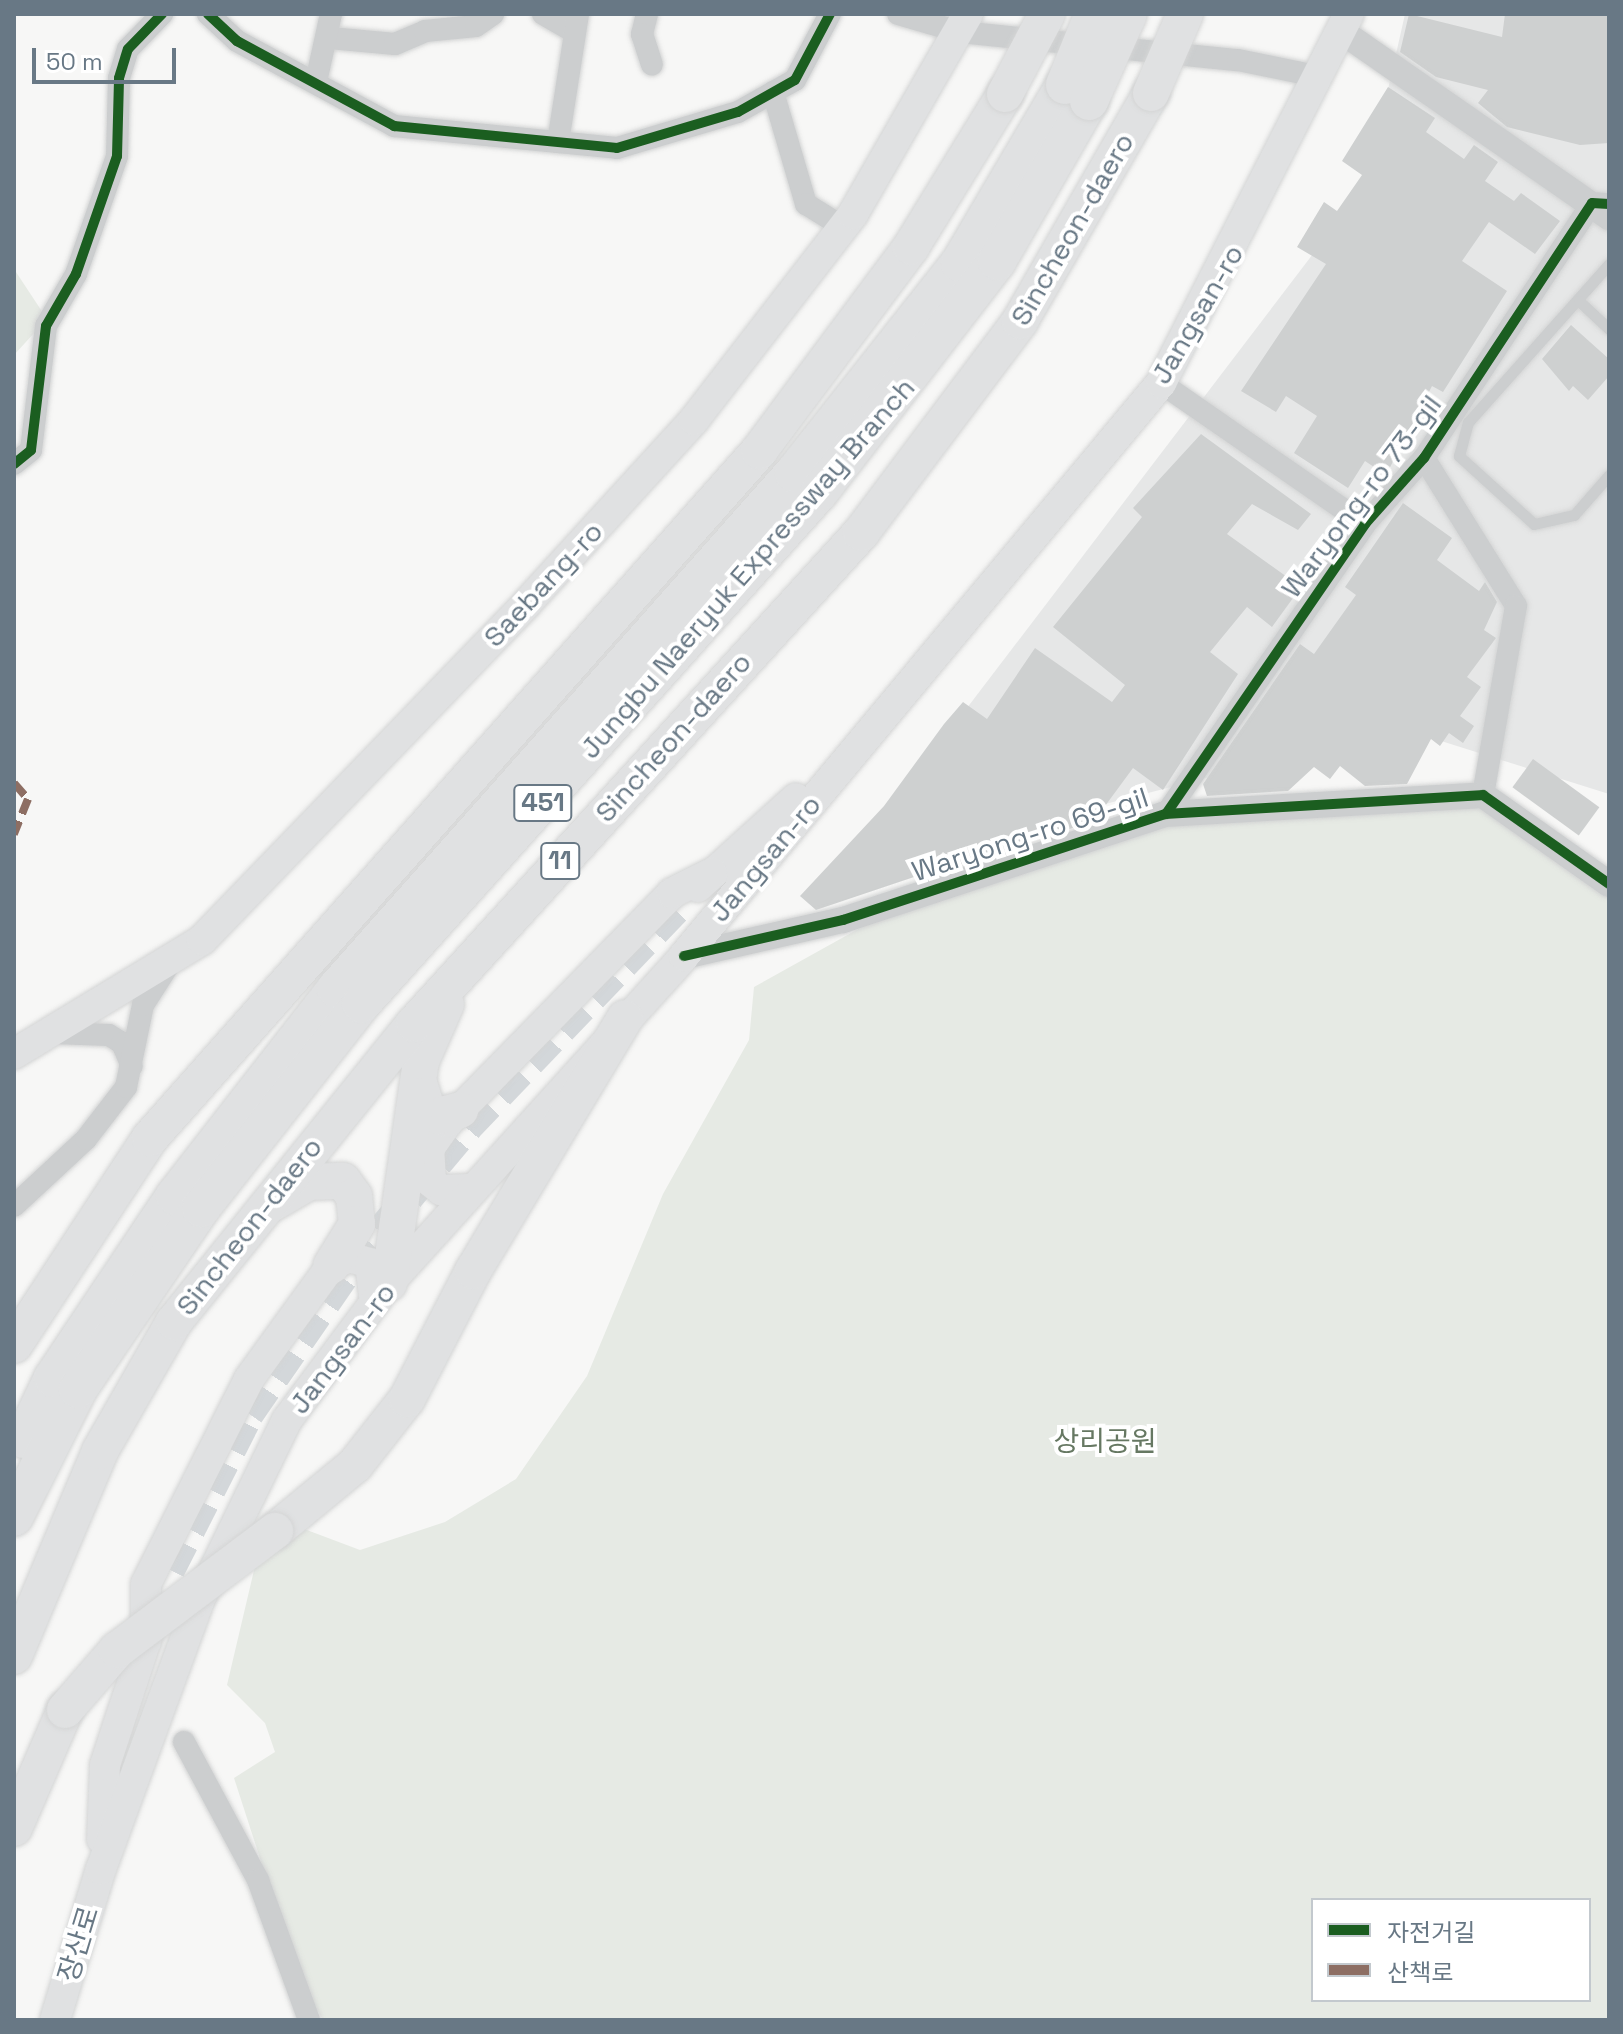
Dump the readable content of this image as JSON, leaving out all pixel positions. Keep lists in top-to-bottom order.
{
  "streets": {
    "highway": [
      "Sincheon-daero",
      "Jungbu Naeryuk Expressway Branch",
      "451",
      "11"
    ],
    "main road": ["Jangsan-ro", "Saebang-ro", "장산로"],
    "street": ["Waryong-ro 73-gil", "Waryong-ro 69-gil"]
  },
  "crossings": [
    ["Jangsan-ro", "Waryong-ro 73-gil"],
    ["Jangsan-ro", "Waryong-ro 69-gil"],
    ["Jangsan-ro", "장산로"],
    ["Waryong-ro 73-gil", "Waryong-ro 69-gil"]
  ],
  "parks": ["상리공원"],
  "legend": ["자전거길", "산책로"],
  "scale_bar": "50 m"
}
